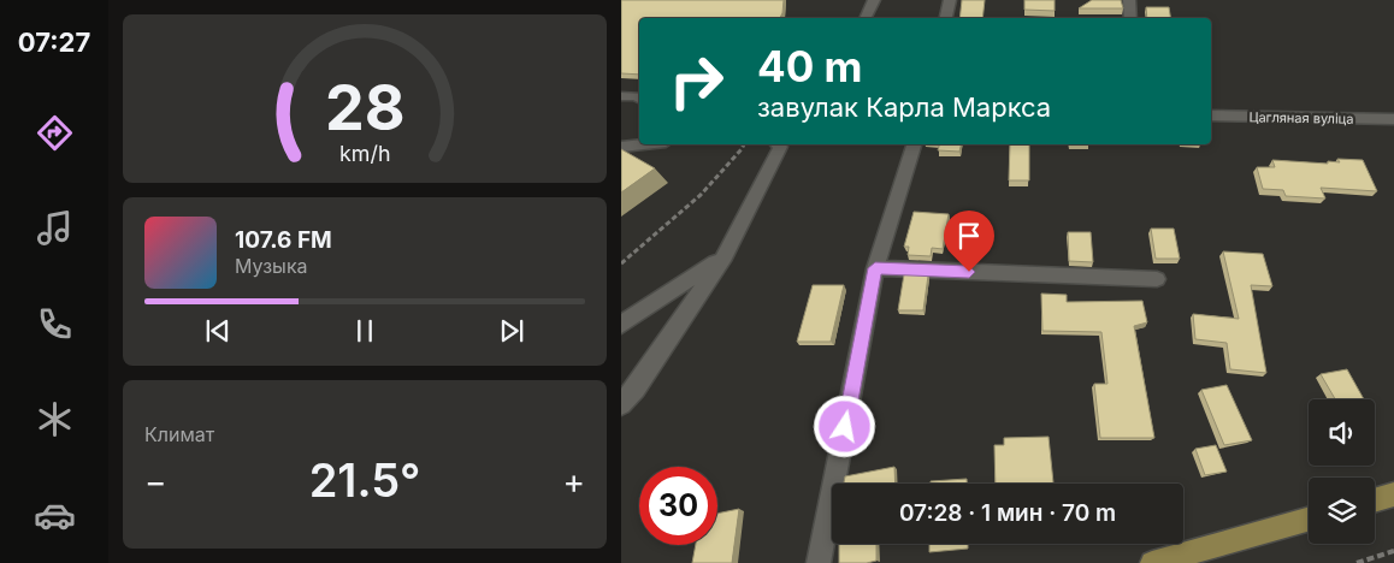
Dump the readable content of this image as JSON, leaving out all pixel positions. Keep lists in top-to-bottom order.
{
  "streets": {
    "street": ["Цагляная вуліца"]
  },
  "page": {
    "tabs": "07:27",
    "turn": ["40 m", "завулак Карла Маркса"],
    "song": ["107.6 FM", "Музыка"],
    "tile": "Климат",
    "heat": ["−", "21.5°", "+"],
    "limit": "30",
    "trip": "07:28 · 1 мин · 70 m",
    "gauge": ["28", "km/h"]
  }
}
